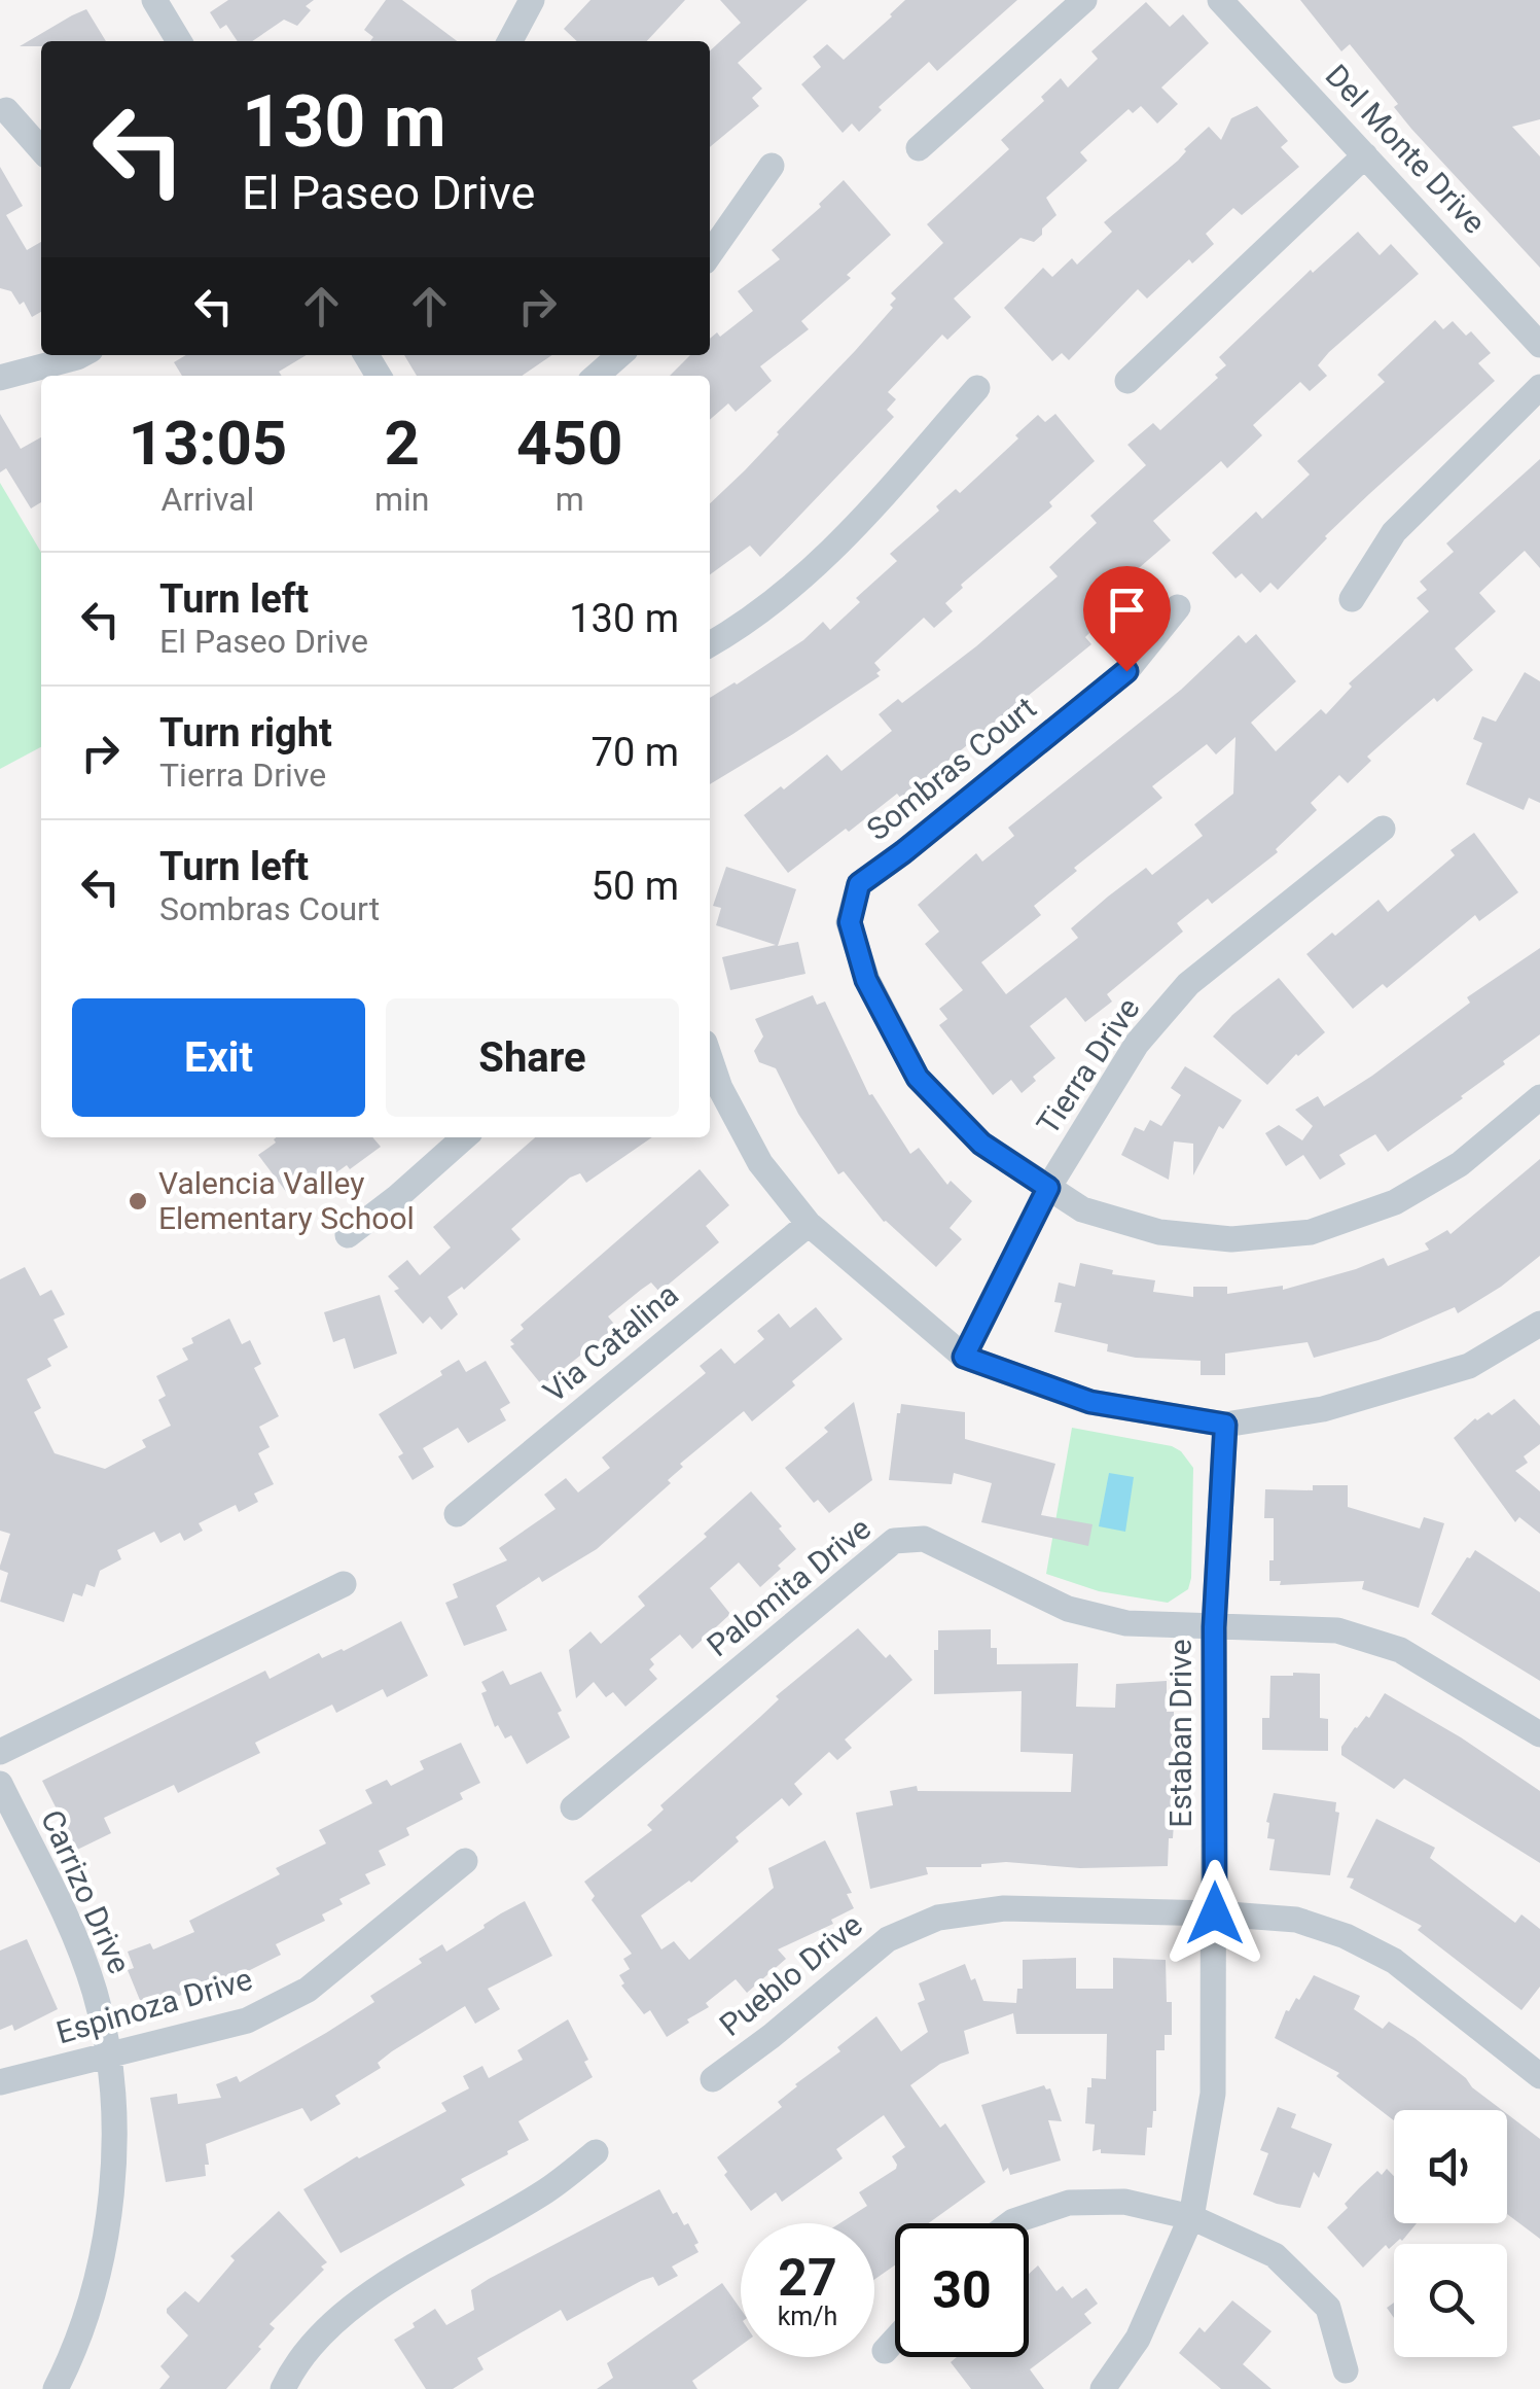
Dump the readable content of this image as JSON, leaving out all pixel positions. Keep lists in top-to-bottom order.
{
  "streets": {
    "street": [
      "Del Monte Drive",
      "Sombras Court",
      "Tierra Drive",
      "Via Catalina",
      "Palomita Drive",
      "Estaban Drive",
      "Carrizo Drive",
      "Pueblo Drive",
      "Espinoza Drive"
    ]
  },
  "crossings": [
    ["Sombras Court", "Tierra Drive"],
    ["Palomita Drive", "Estaban Drive"],
    ["Estaban Drive", "Pueblo Drive"],
    ["Carrizo Drive", "Espinoza Drive"]
  ],
  "places": ["Valencia Valley Elementary School"],
  "page": {
    "turn": ["130 m", "El Paseo Drive"],
    "eta": [
      "13:05",
      "Arrival",
      "2",
      "min",
      "450",
      "m"
    ],
    "list": [
      {
        "name": "Turn left",
        "note": "El Paseo Drive",
        "value": "130 m"
      },
      {
        "name": "Turn right",
        "note": "Tierra Drive",
        "value": "70 m"
      },
      {
        "name": "Turn left",
        "note": "Sombras Court",
        "value": "50 m"
      }
    ],
    "buttons": ["Exit", "Share"],
    "speed": "27 km/h",
    "limit": "30"
  }
}
